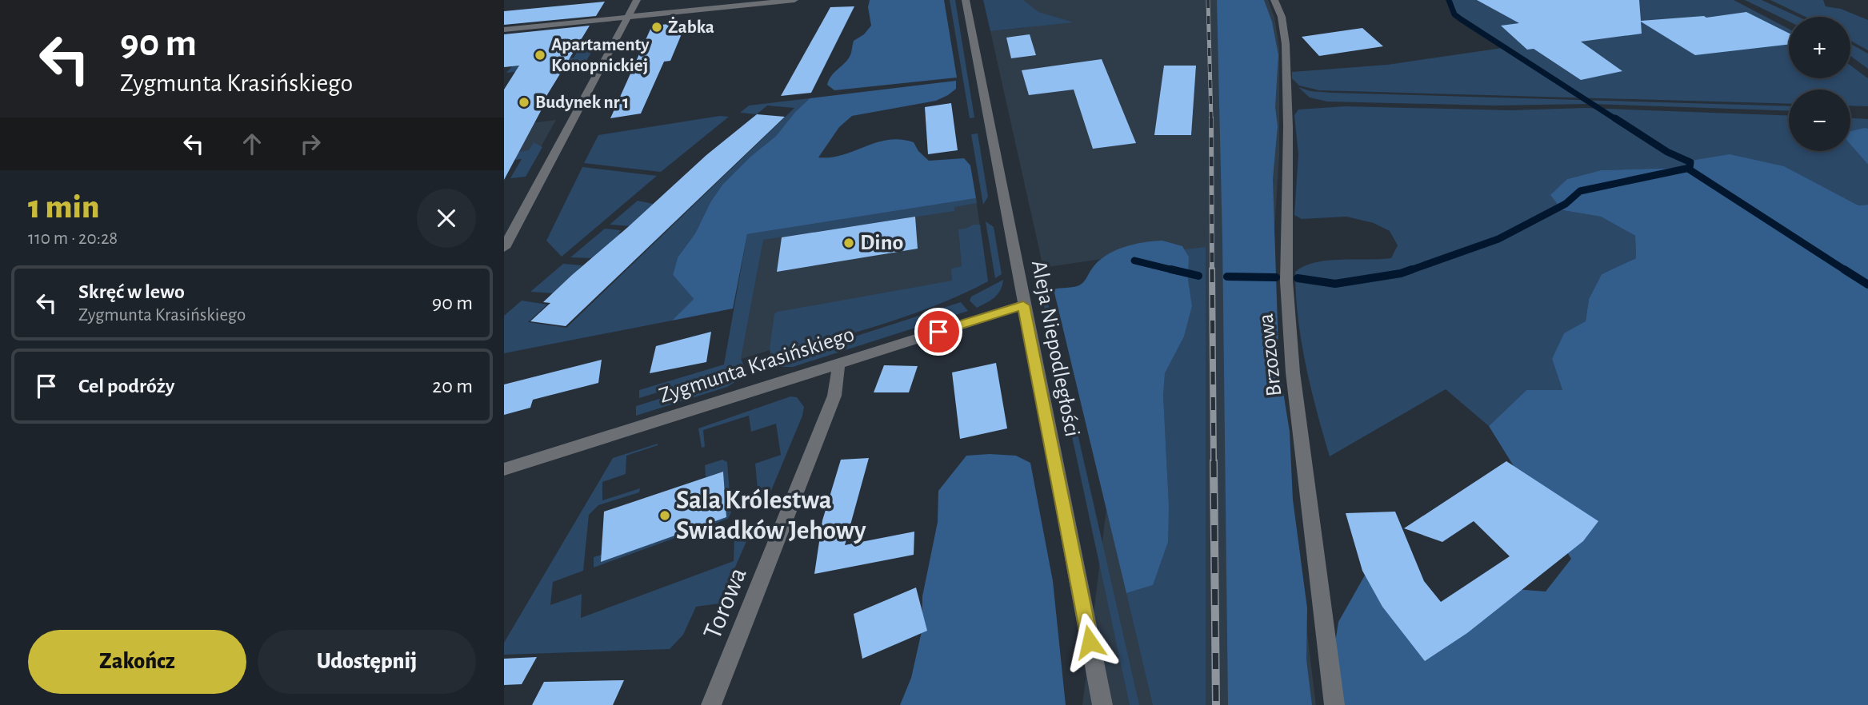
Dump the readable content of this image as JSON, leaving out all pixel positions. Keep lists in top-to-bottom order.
{
  "streets": {
    "street": [
      "Aleja Niepodległości",
      "Brzozowa",
      "Zygmunta Krasińskiego",
      "Torowa"
    ]
  },
  "crossings": [
    ["Aleja Niepodległości", "Zygmunta Krasińskiego"],
    ["Zygmunta Krasińskiego", "Torowa"]
  ],
  "places": [
    "Żabka",
    "Apartamenty Konopnickiej",
    "Budynek nr 1",
    "Dino",
    "Sala Królestwa Swiadków Jehowy"
  ],
  "page": {
    "turn": ["90 m", "Zygmunta Krasińskiego"],
    "map_buttons": ["+", "−"],
    "heading": ["1 min", "110 m · 20:28"],
    "list": [
      {
        "name": "Skręć w lewo",
        "note": "Zygmunta Krasińskiego",
        "value": "90 m"
      },
      {
        "name": "Cel podróży",
        "value": "20 m"
      }
    ],
    "buttons": ["Zakończ", "Udostępnij"]
  }
}
